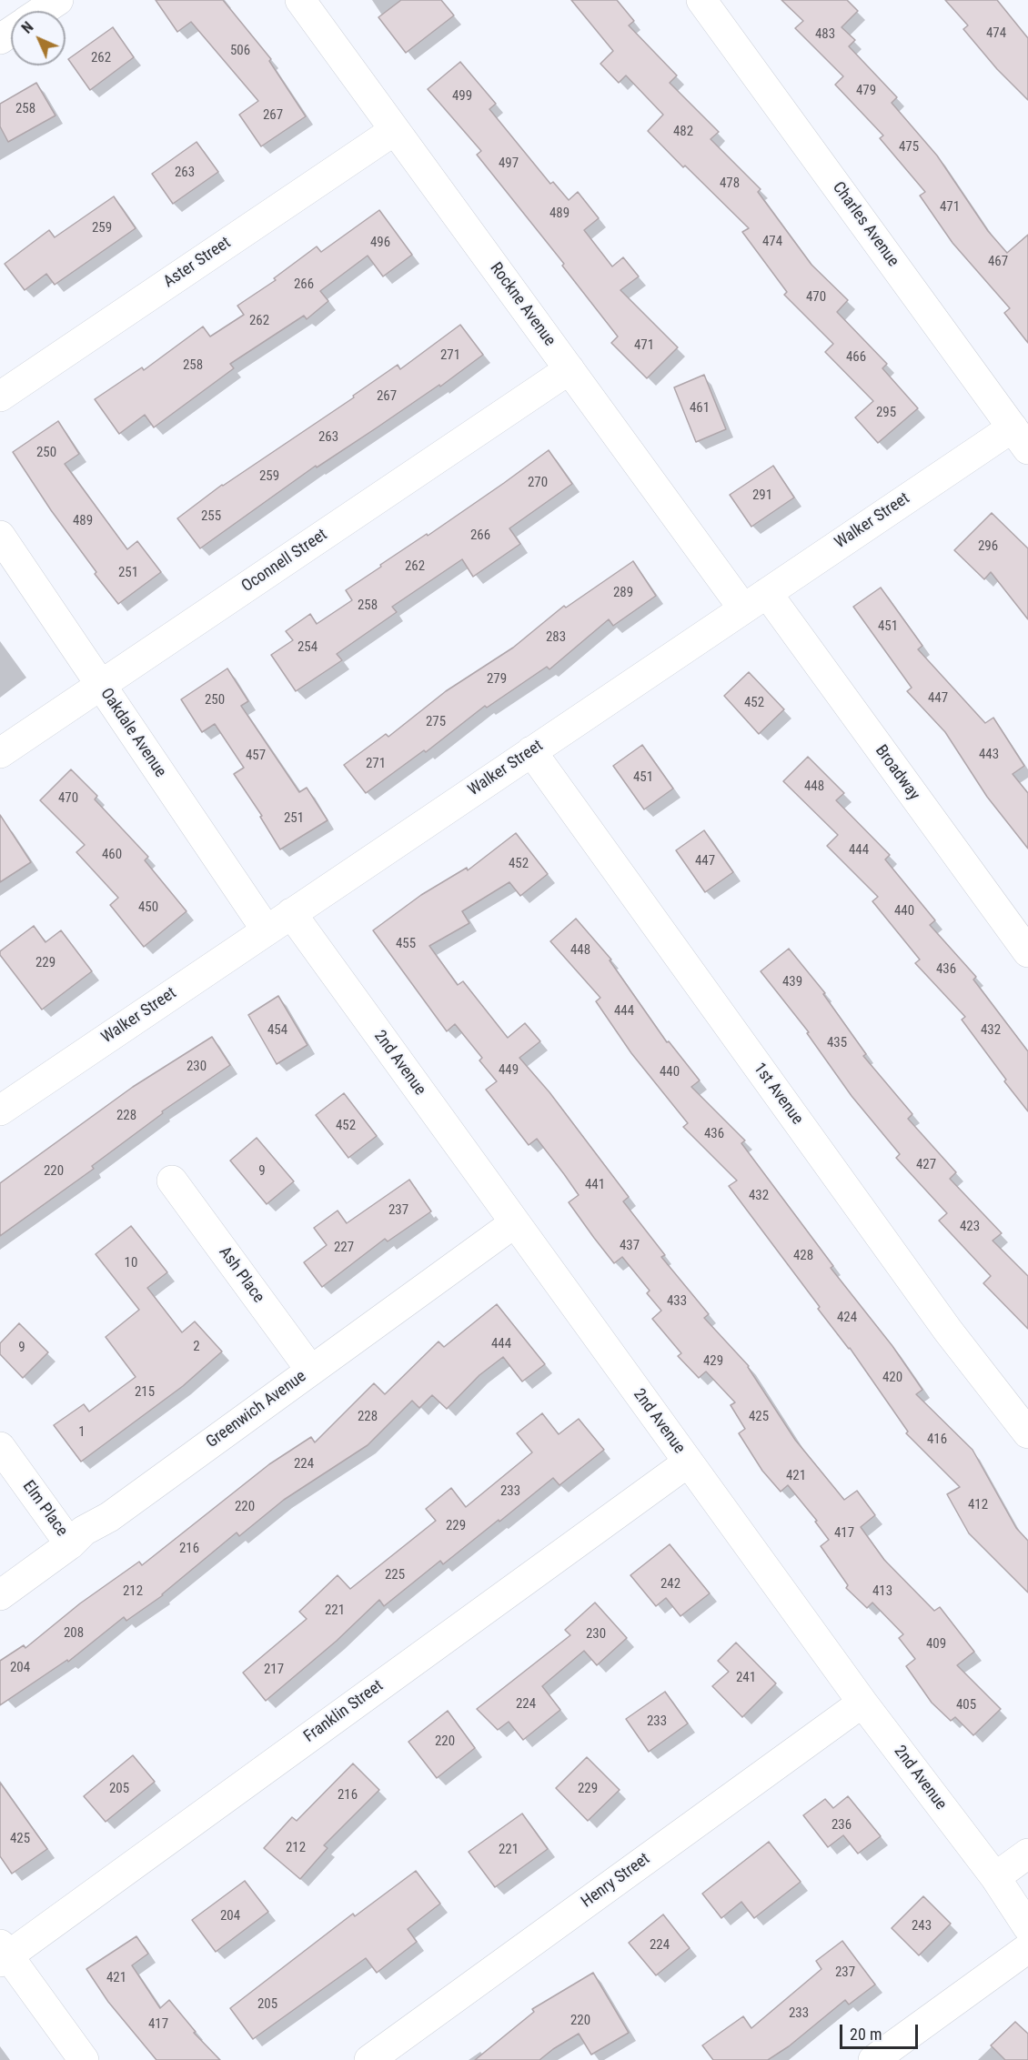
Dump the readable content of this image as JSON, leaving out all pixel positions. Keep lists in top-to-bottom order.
{
  "streets": {
    "street": [
      "Charles Avenue",
      "Aster Street",
      "Rockne Avenue",
      "Walker Street",
      "Oconnell Street",
      "Oakdale Avenue",
      "Broadway",
      "2nd Avenue",
      "1st Avenue",
      "Ash Place",
      "Greenwich Avenue",
      "Elm Place",
      "Franklin Street",
      "Henry Street"
    ]
  },
  "crossings": [
    ["Charles Avenue", "Walker Street"],
    ["Aster Street", "Rockne Avenue"],
    ["Rockne Avenue", "Walker Street"],
    ["Rockne Avenue", "Oconnell Street"],
    ["Rockne Avenue", "Broadway"],
    ["Walker Street", "Oakdale Avenue"],
    ["Walker Street", "Broadway"],
    ["Walker Street", "2nd Avenue"],
    ["Walker Street", "1st Avenue"],
    ["Oconnell Street", "Oakdale Avenue"],
    ["2nd Avenue", "Greenwich Avenue"],
    ["2nd Avenue", "Franklin Street"],
    ["2nd Avenue", "Henry Street"],
    ["Ash Place", "Greenwich Avenue"],
    ["Greenwich Avenue", "Elm Place"]
  ],
  "house_numbers": [
    "474",
    "483",
    "506",
    "262",
    "479",
    "499",
    "258",
    "267",
    "482",
    "475",
    "497",
    "263",
    "478",
    "471",
    "489",
    "259",
    "474",
    "496",
    "467",
    "266",
    "470",
    "262",
    "471",
    "271",
    "466",
    "258",
    "267",
    "461",
    "295",
    "263",
    "250",
    "259",
    "270",
    "291",
    "255",
    "489",
    "266",
    "296",
    "262",
    "251",
    "289",
    "258",
    "451",
    "283",
    "254",
    "279",
    "447",
    "250",
    "452",
    "275",
    "443",
    "457",
    "271",
    "451",
    "448",
    "470",
    "251",
    "444",
    "460",
    "447",
    "452",
    "450",
    "440",
    "455",
    "448",
    "229",
    "436",
    "439",
    "444",
    "454",
    "432",
    "435",
    "230",
    "449",
    "440",
    "228",
    "452",
    "436",
    "427",
    "220",
    "9",
    "441",
    "432",
    "237",
    "423",
    "437",
    "227",
    "428",
    "10",
    "433",
    "424",
    "444",
    "2",
    "9",
    "429",
    "420",
    "215",
    "228",
    "425",
    "1",
    "416",
    "224",
    "421",
    "233",
    "412",
    "220",
    "229",
    "417",
    "216",
    "225",
    "242",
    "212",
    "413",
    "221",
    "208",
    "230",
    "409",
    "204",
    "217",
    "241",
    "224",
    "405",
    "233",
    "220",
    "205",
    "229",
    "216",
    "236",
    "425",
    "212",
    "221",
    "204",
    "243",
    "224",
    "237",
    "421",
    "205",
    "233",
    "220",
    "417"
  ],
  "scale_bar": "20 m",
  "north": "top left"
}
